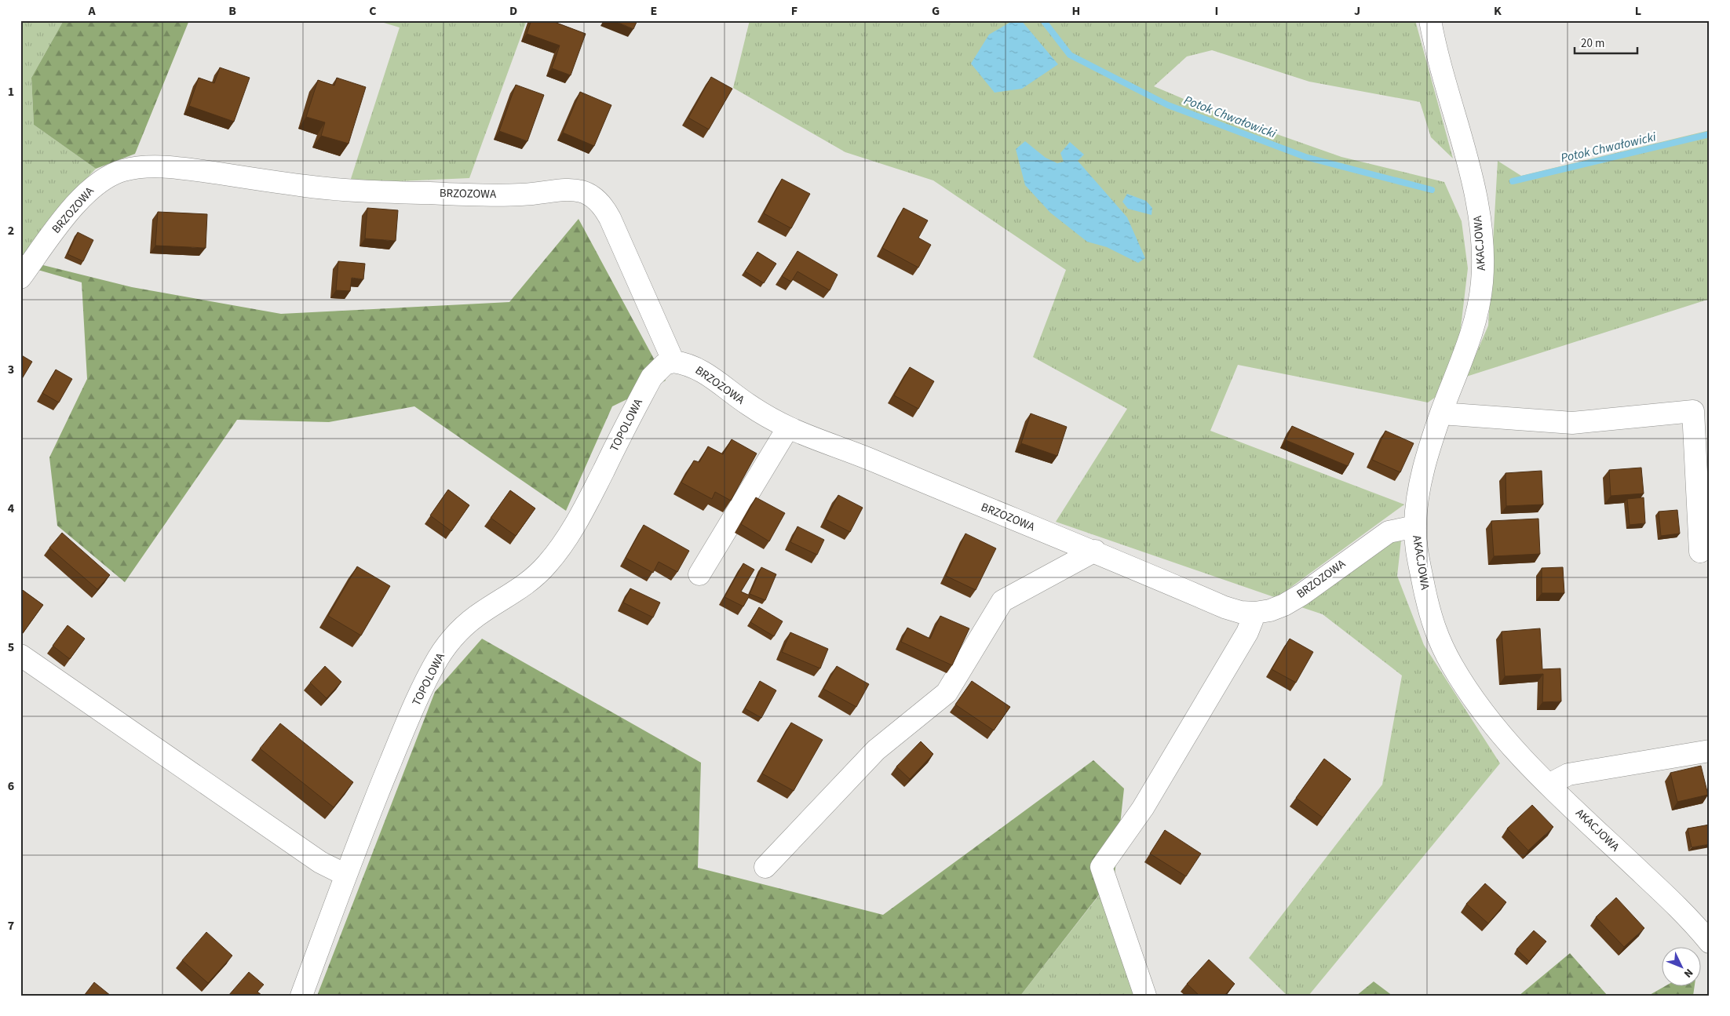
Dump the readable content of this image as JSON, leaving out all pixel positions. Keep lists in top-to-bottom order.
{
  "streets": {
    "street": ["BRZOZOWA", "AKACJOWA", "TOPOLOWA"]
  },
  "crossings": [
    ["BRZOZOWA", "AKACJOWA"],
    ["BRZOZOWA", "TOPOLOWA"]
  ],
  "water": ["Potok Chwałowicki"],
  "scale_bar": "20 m",
  "north": "bottom right",
  "grid": {
    "columns": [
      "A",
      "B",
      "C",
      "D",
      "E",
      "F",
      "G",
      "H",
      "I",
      "J",
      "K",
      "L"
    ],
    "rows": [
      "1",
      "2",
      "3",
      "4",
      "5",
      "6",
      "7"
    ]
  }
}
